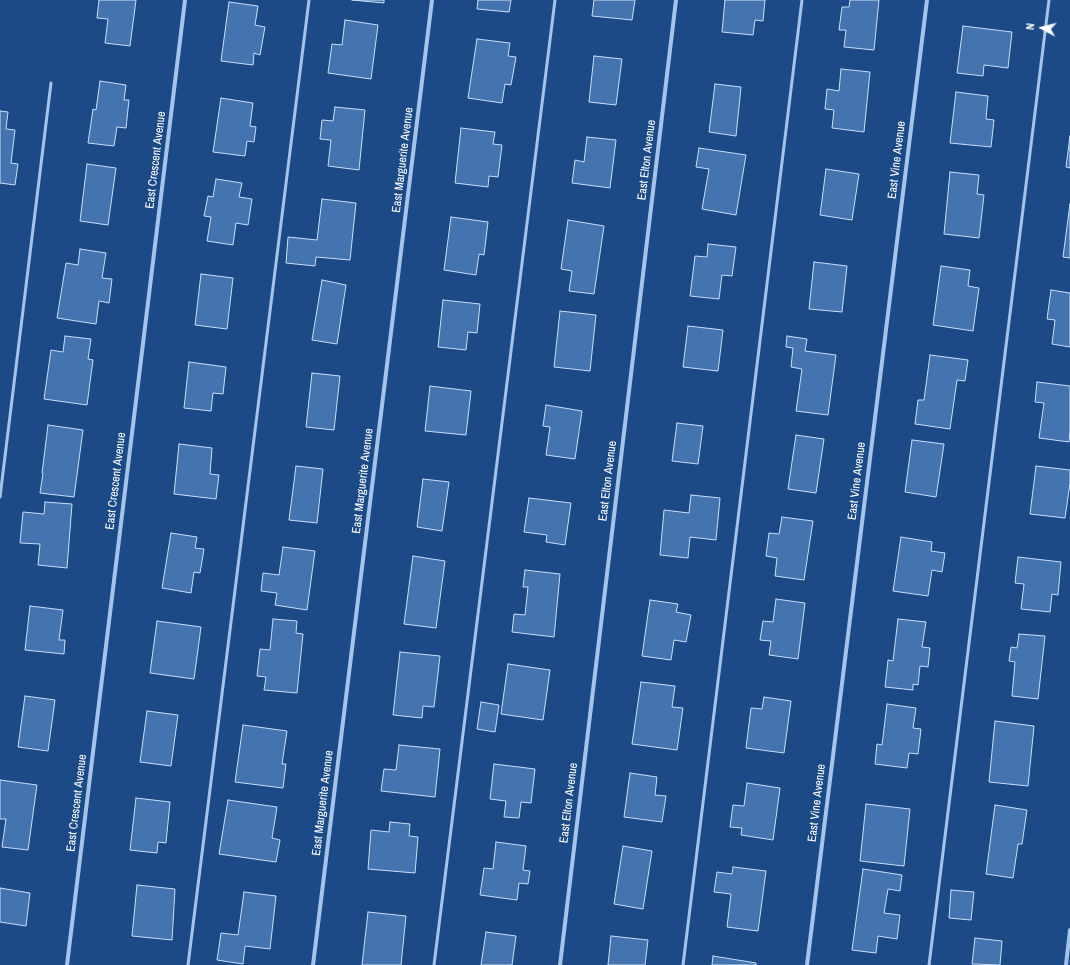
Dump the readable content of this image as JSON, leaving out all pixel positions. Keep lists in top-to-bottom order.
{
  "streets": {
    "street": [
      "East Crescent Avenue",
      "East Marguerite Avenue",
      "East Elton Avenue",
      "East Vine Avenue"
    ]
  },
  "north": "left"
}
